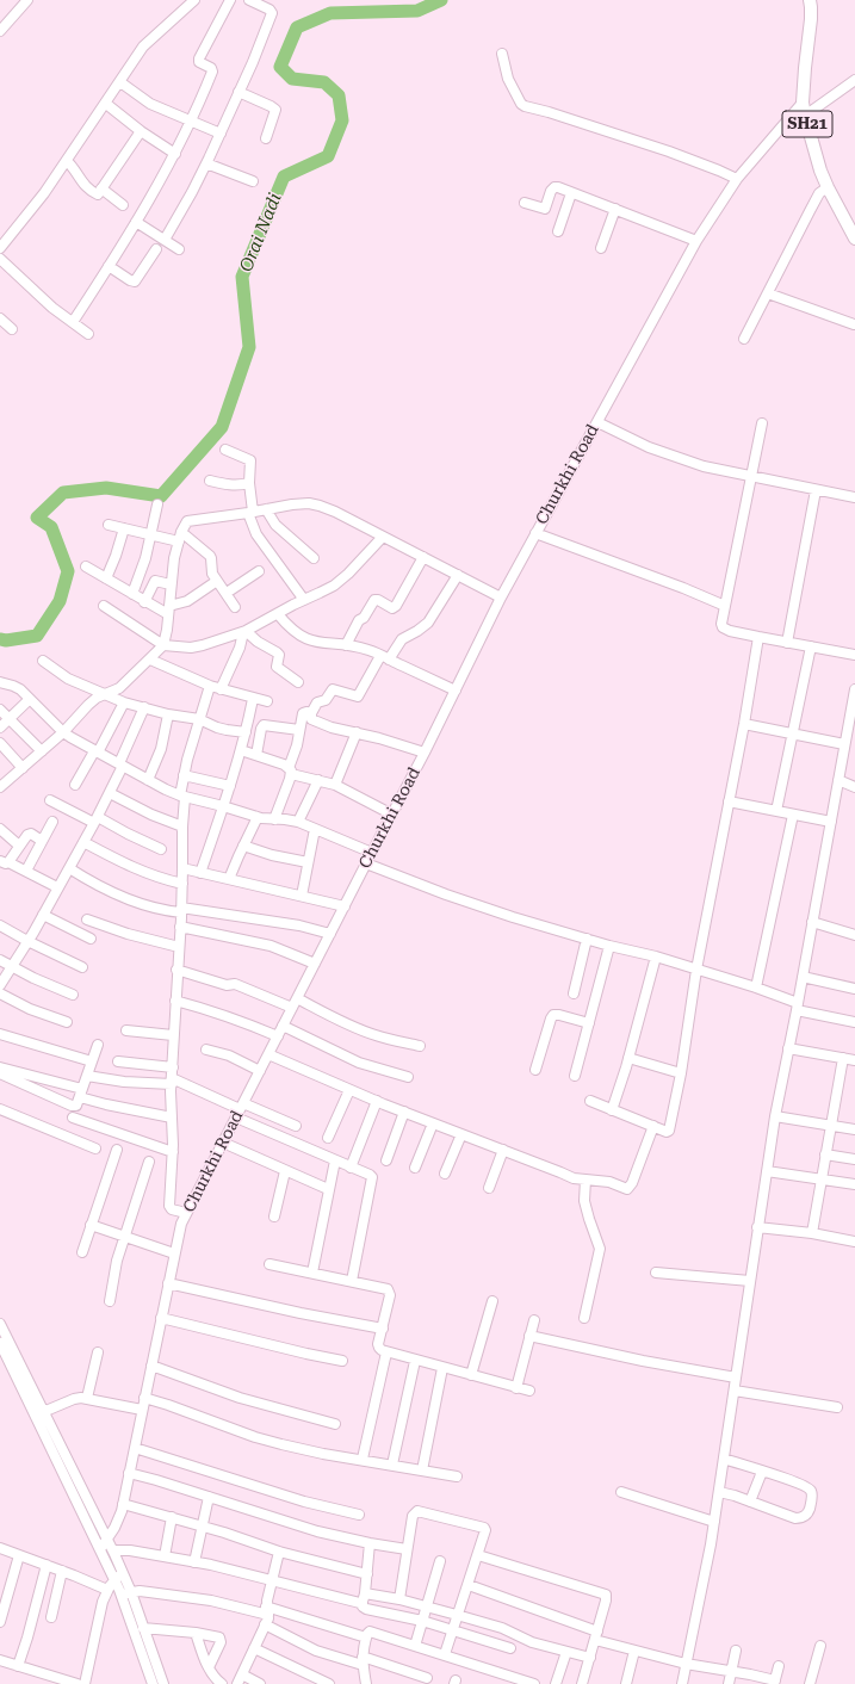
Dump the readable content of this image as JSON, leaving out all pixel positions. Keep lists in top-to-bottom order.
{
  "streets": {
    "main road": ["SH21"],
    "street": ["Churkhi Road"]
  },
  "crossings": [
    ["SH21", "Churkhi Road"]
  ],
  "water": ["Orai Nadi"]
}
